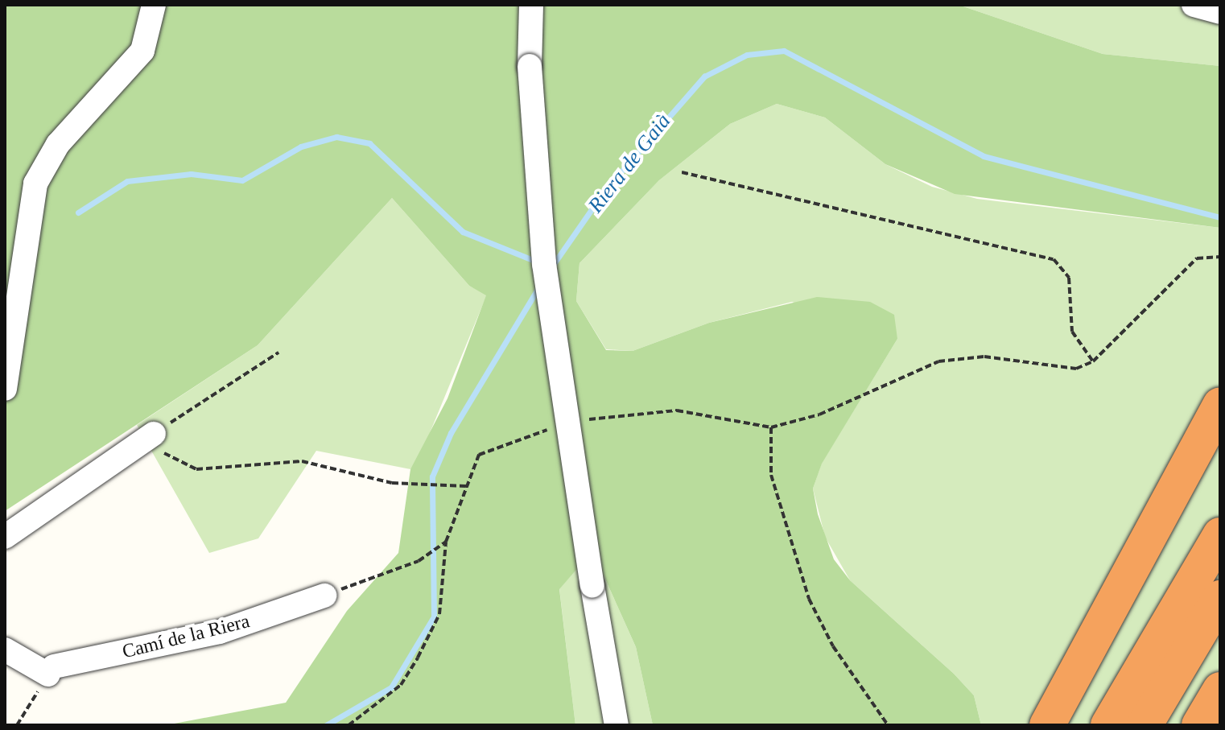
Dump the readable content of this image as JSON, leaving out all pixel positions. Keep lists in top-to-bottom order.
{
  "streets": {
    "street": ["Camí de la Riera"]
  },
  "water": ["Riera de Gaià"]
}
